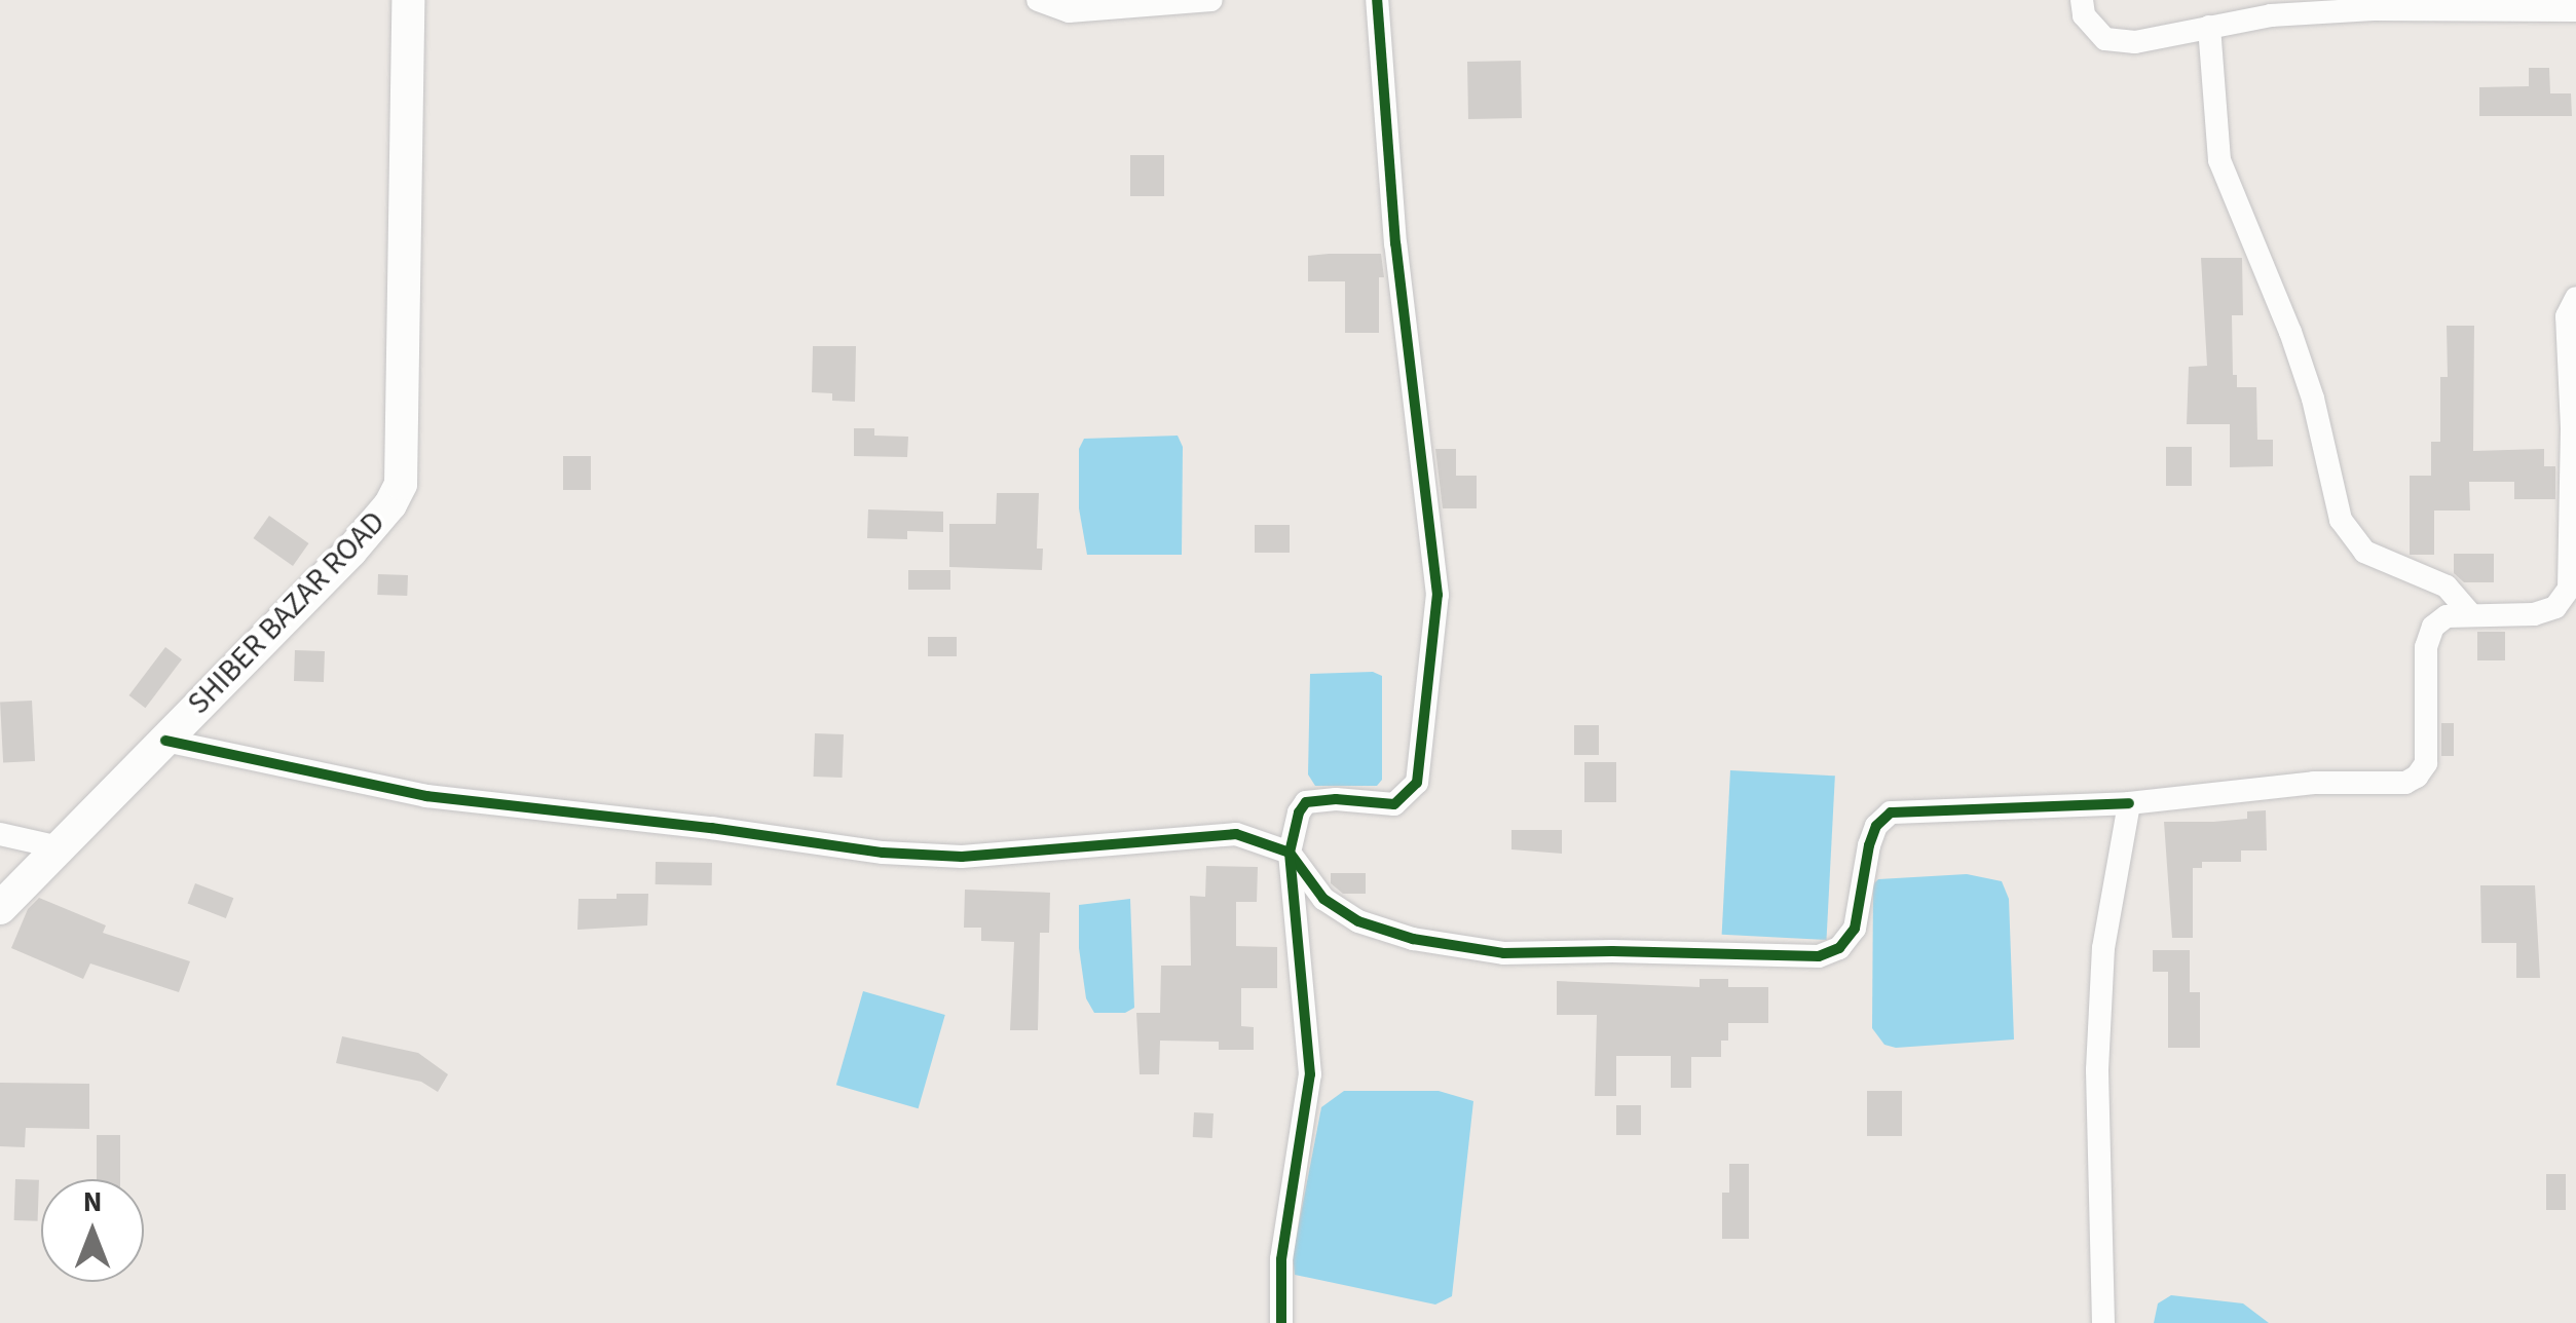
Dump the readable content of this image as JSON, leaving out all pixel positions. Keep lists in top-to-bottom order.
{
  "streets": {
    "street": ["SHIBER BAZAR ROAD"]
  },
  "north": "top"
}
